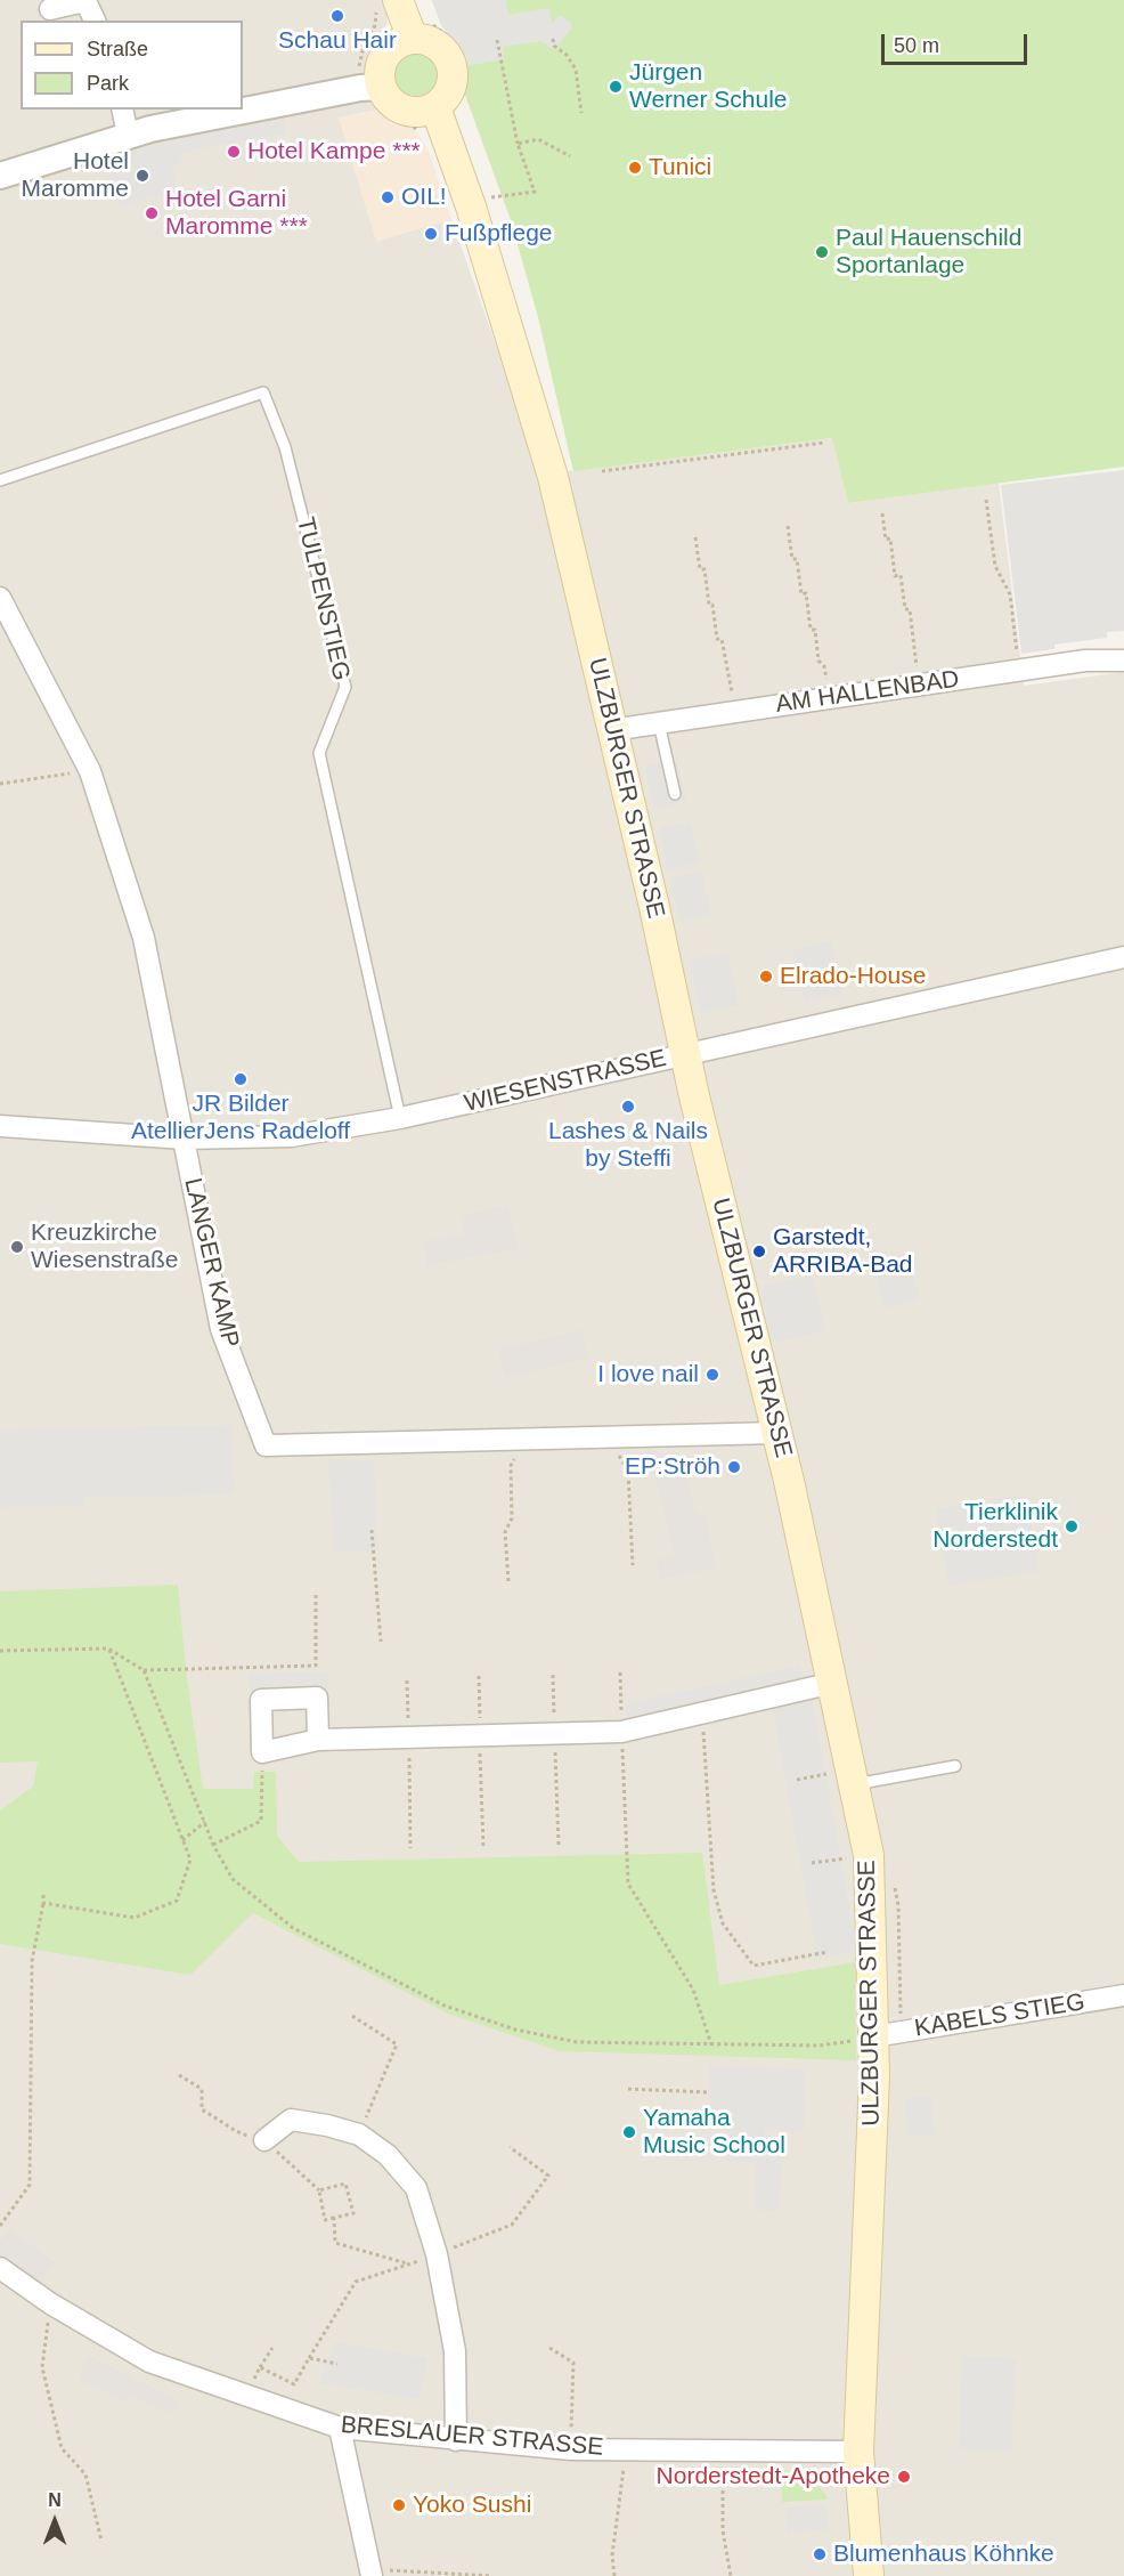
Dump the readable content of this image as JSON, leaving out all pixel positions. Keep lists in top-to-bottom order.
{
  "streets": {
    "main road": ["ULZBURGER STRASSE"],
    "street": [
      "AM HALLENBAD",
      "WIESENSTRASSE",
      "LANGER KAMP",
      "KABELS STIEG",
      "BRESLAUER STRASSE"
    ],
    "lane": ["TULPENSTIEG"]
  },
  "crossings": [
    ["TULPENSTIEG", "WIESENSTRASSE"],
    ["AM HALLENBAD", "ULZBURGER STRASSE"],
    ["ULZBURGER STRASSE", "WIESENSTRASSE"],
    ["ULZBURGER STRASSE", "LANGER KAMP"],
    ["ULZBURGER STRASSE", "KABELS STIEG"],
    ["ULZBURGER STRASSE", "BRESLAUER STRASSE"],
    ["WIESENSTRASSE", "LANGER KAMP"]
  ],
  "places": [
    "Schau Hair",
    "Jürgen Werner Schule",
    "Hotel Kampe ***",
    "Tunici",
    "Hotel Maromme",
    "OIL!",
    "Hotel Garni Maromme ***",
    "Fußpflege",
    "Paul Hauenschild Sportanlage",
    "Elrado-House",
    "JR Bilder AtellierJens Radeloff",
    "Lashes & Nails by Steffi",
    "Kreuzkirche Wiesenstraße",
    "Garstedt, ARRIBA-Bad",
    "I love nail",
    "EP:Ströh",
    "Tierklinik Norderstedt",
    "Yamaha Music School",
    "Norderstedt-Apotheke",
    "Yoko Sushi",
    "Blumenhaus Köhnke"
  ],
  "legend": ["Straße", "Park"],
  "scale_bar": "50 m",
  "north": "top"
}
